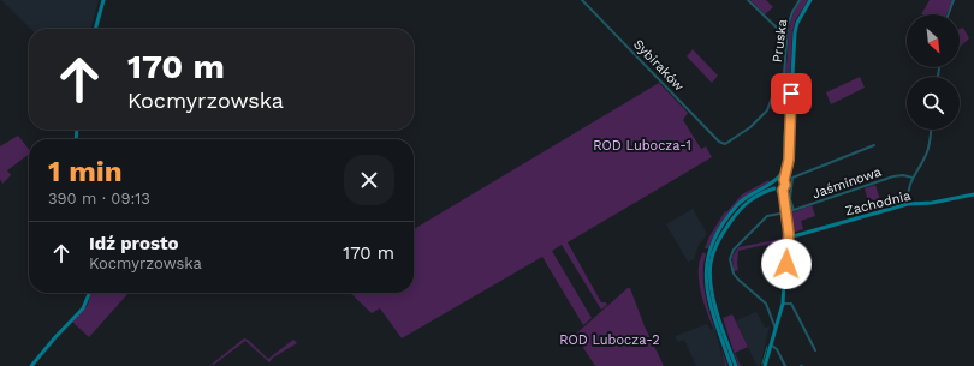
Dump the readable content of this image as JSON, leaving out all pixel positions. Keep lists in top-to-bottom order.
{
  "streets": {
    "main road": ["Zachodnia"],
    "street": ["Pruska", "Sybiraków", "Jaśminowa"]
  },
  "crossings": [
    ["Pruska", "Sybiraków"]
  ],
  "parks": ["ROD Lubocza-1", "ROD Lubocza-2"],
  "north": "bottom right",
  "page": {
    "turn": ["170 m", "Kocmyrzowska"],
    "heading": ["1 min", "390 m · 09:13"],
    "list": [
      {
        "name": "Idź prosto",
        "note": "Kocmyrzowska",
        "value": "170 m"
      }
    ]
  }
}
